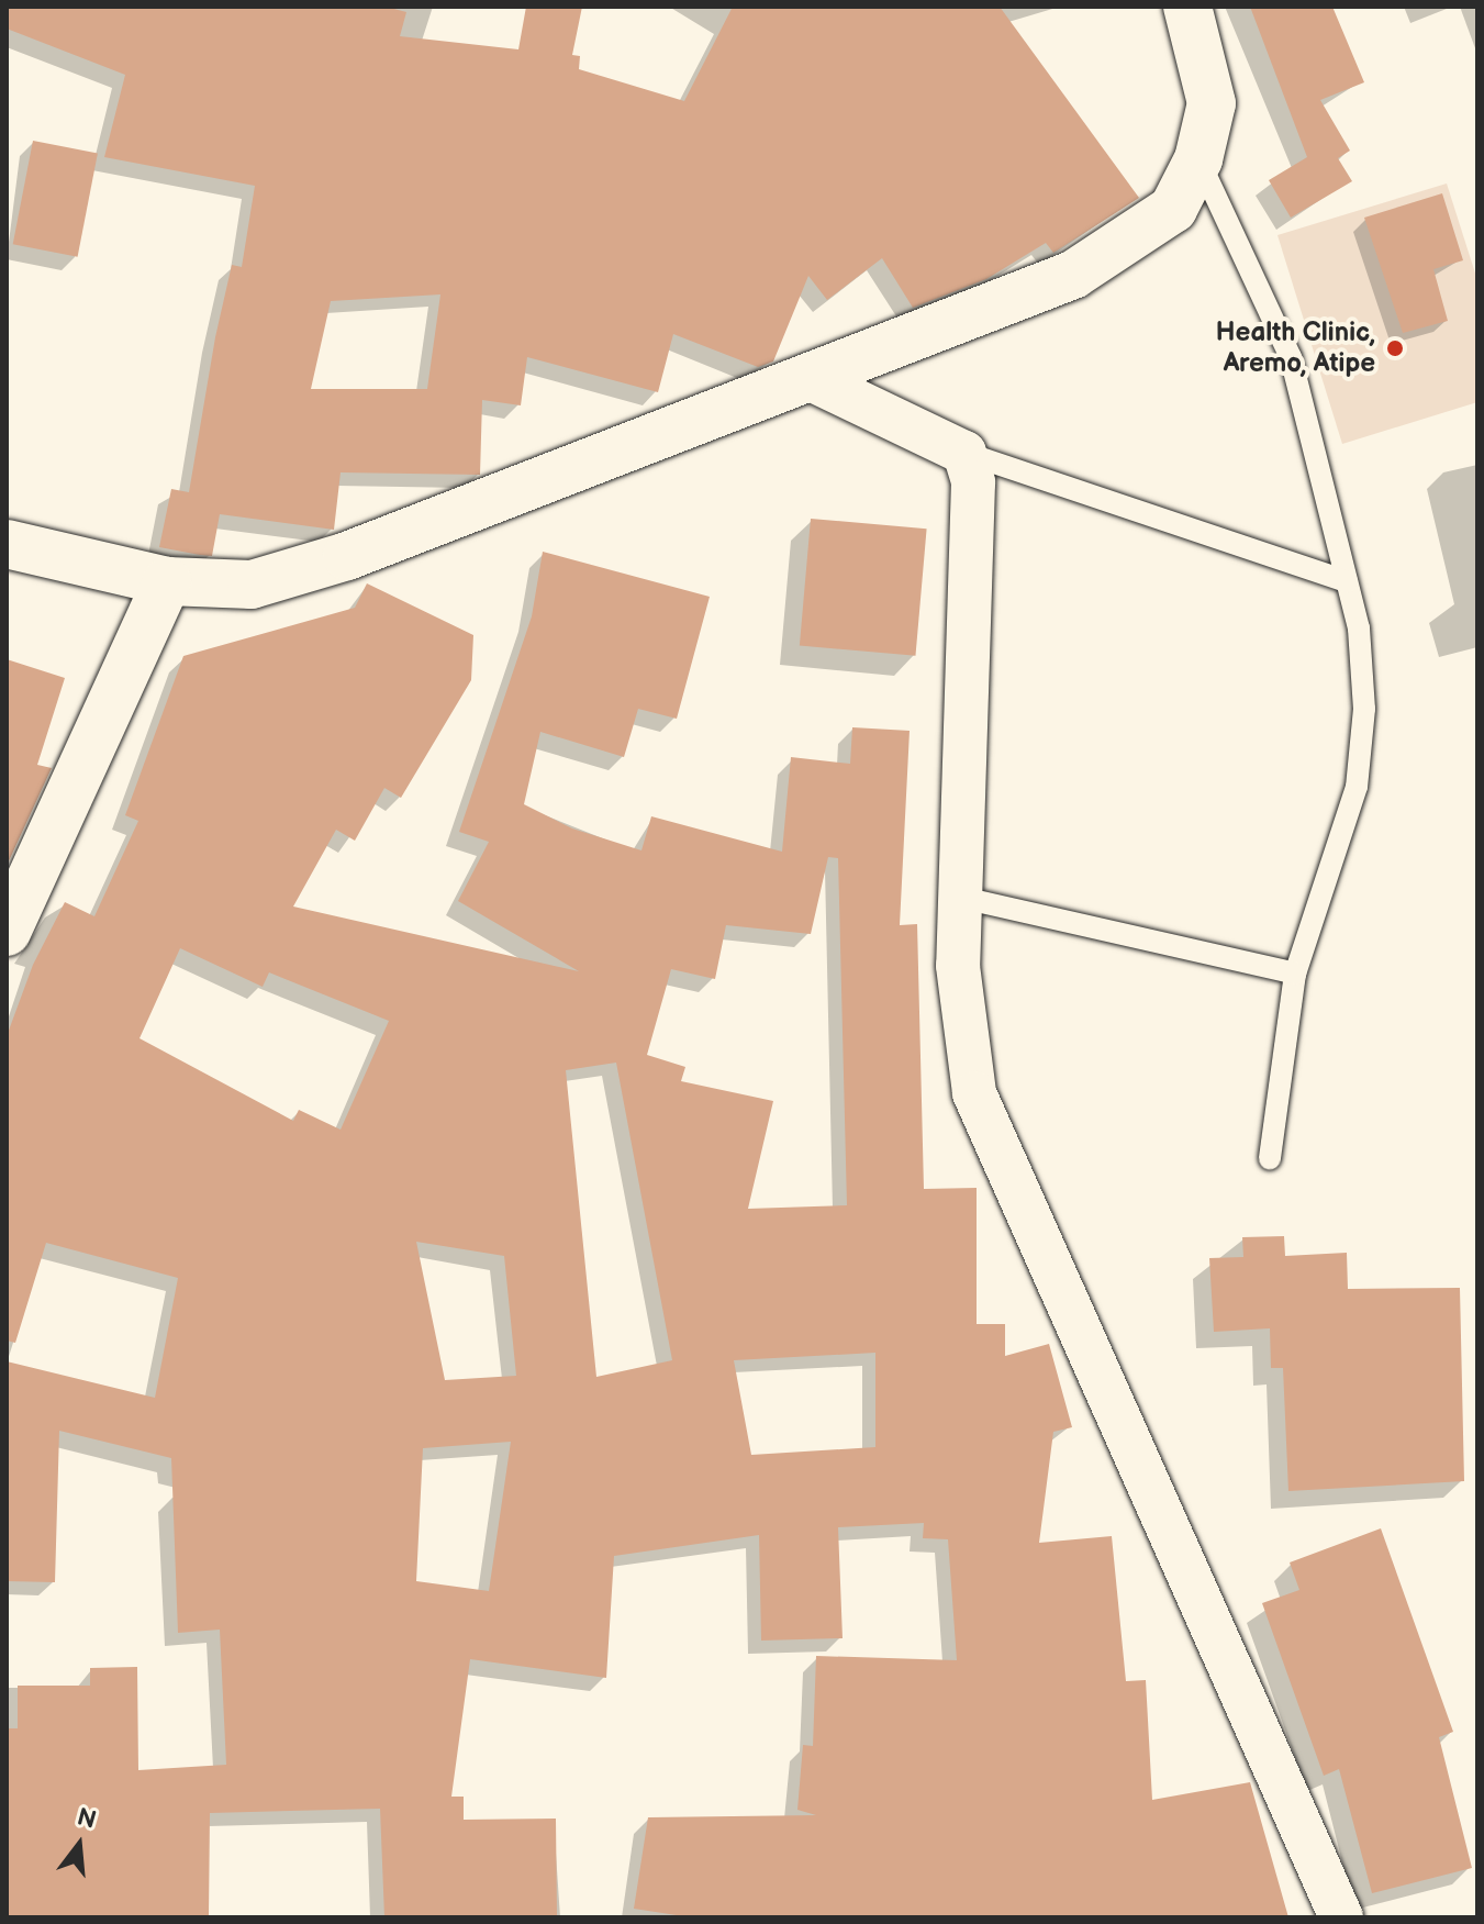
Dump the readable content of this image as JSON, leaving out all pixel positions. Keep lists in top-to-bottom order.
{
  "places": ["Health Clinic, Aremo, Atipe"],
  "north": "top"
}
